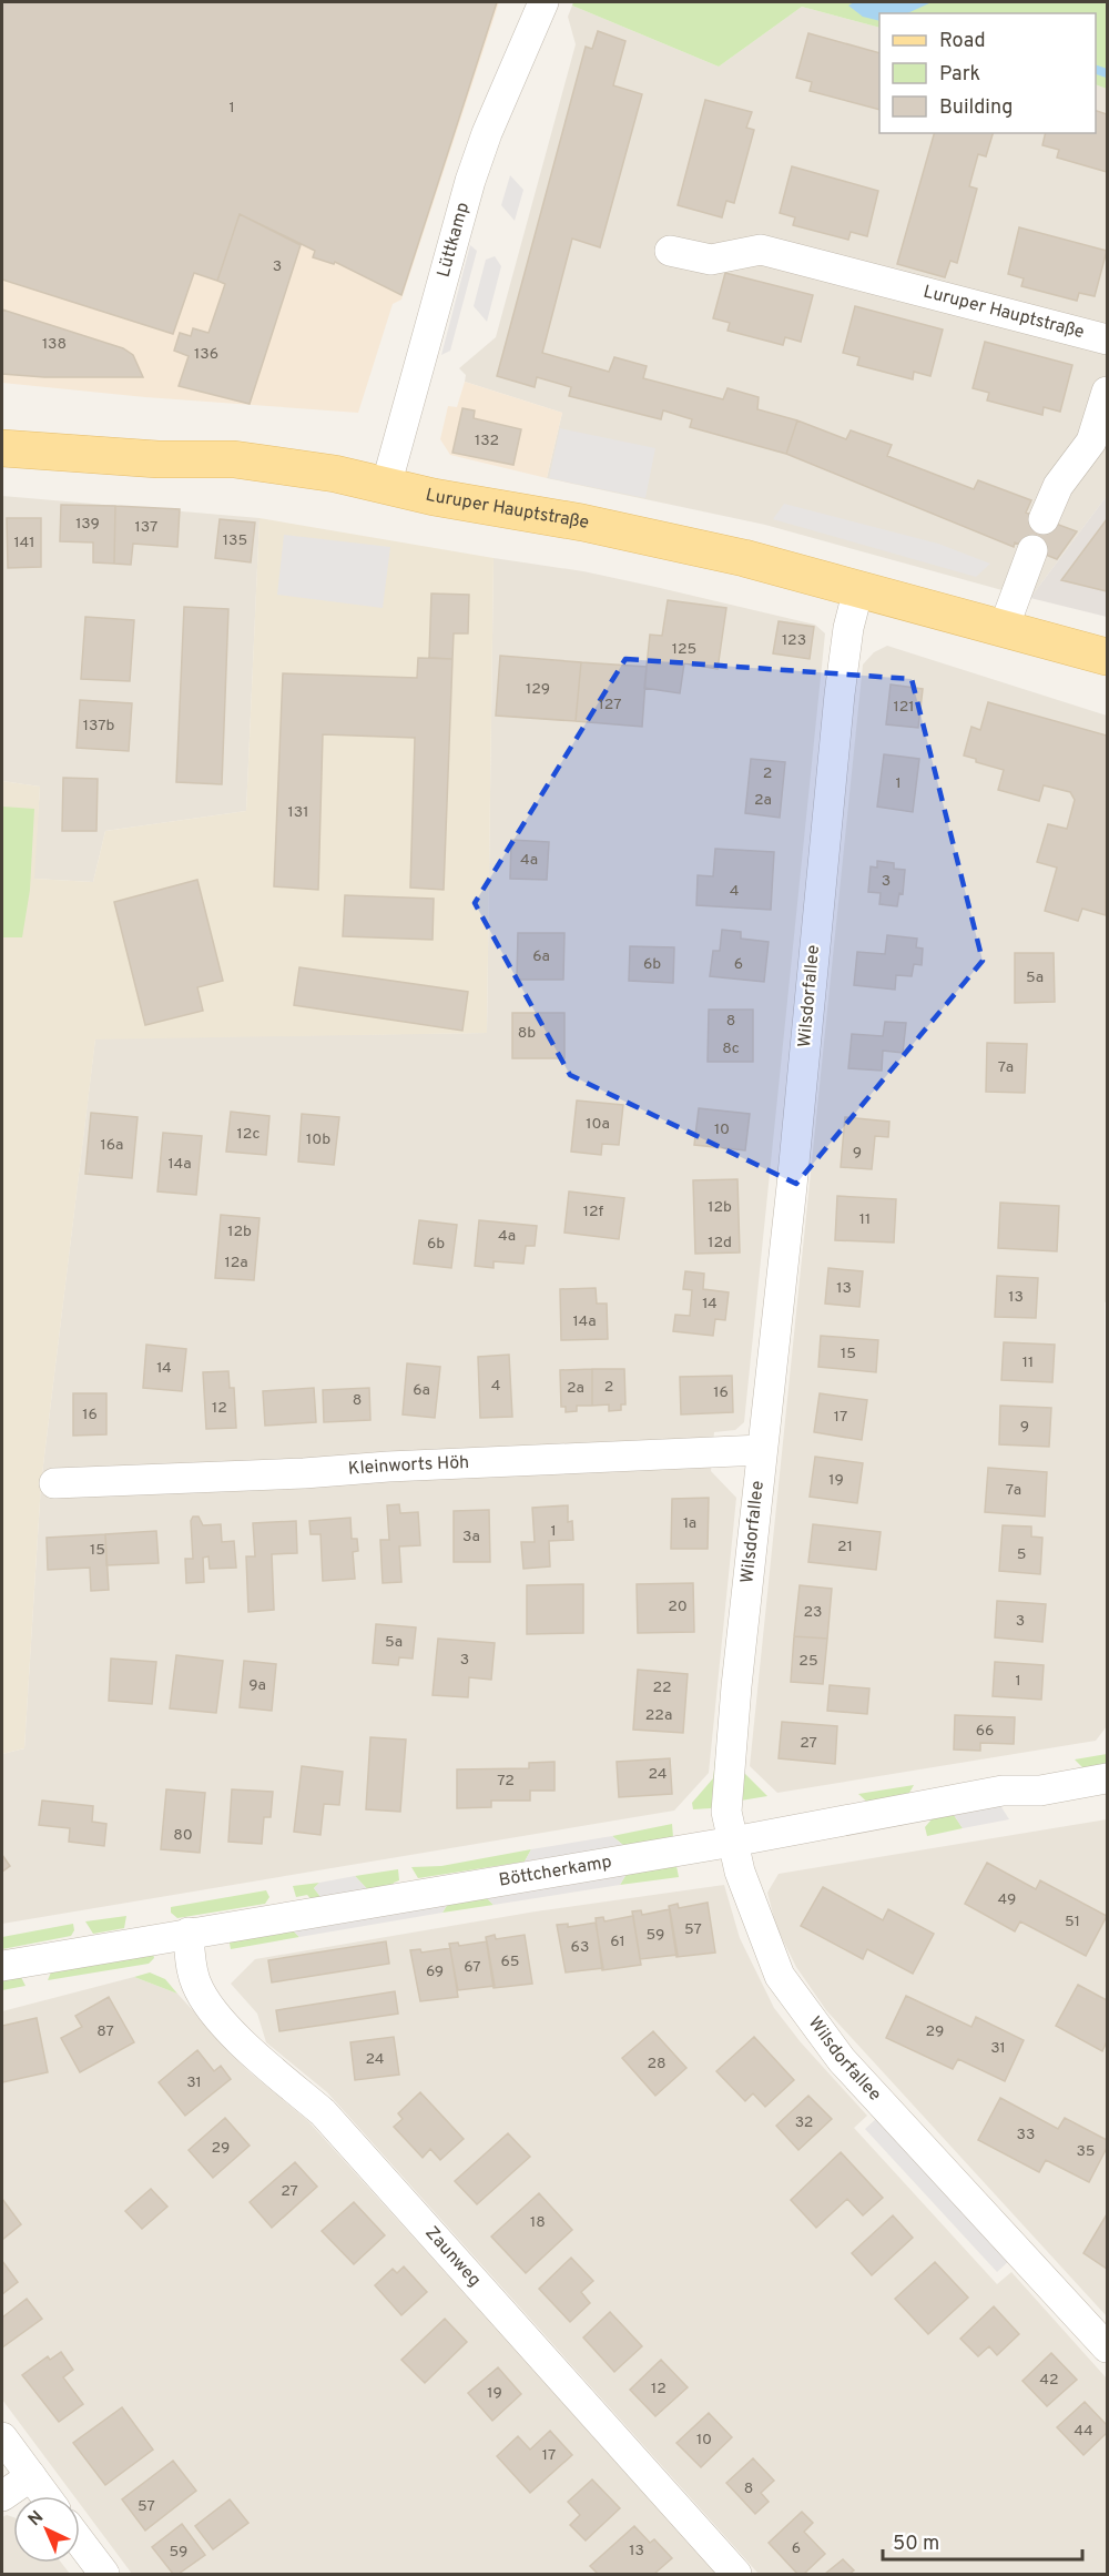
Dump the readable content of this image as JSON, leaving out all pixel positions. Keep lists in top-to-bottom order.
{
  "streets": {
    "main road": ["Luruper Hauptstraße"],
    "street": [
      "Lüttkamp",
      "Wilsdorfallee",
      "Kleinworts Höh",
      "Böttcherkamp",
      "Zaunweg"
    ]
  },
  "crossings": [
    ["Lüttkamp", "Luruper Hauptstraße"],
    ["Luruper Hauptstraße", "Wilsdorfallee"],
    ["Wilsdorfallee", "Kleinworts Höh"],
    ["Wilsdorfallee", "Böttcherkamp"],
    ["Böttcherkamp", "Zaunweg"]
  ],
  "house_numbers": [
    "1",
    "3",
    "138",
    "136",
    "132",
    "139",
    "137",
    "135",
    "141",
    "123",
    "125",
    "129",
    "127",
    "121",
    "137b",
    "2",
    "1",
    "2a",
    "131",
    "4a",
    "3",
    "4",
    "6a",
    "6b",
    "6",
    "5a",
    "8",
    "8b",
    "8c",
    "7a",
    "10a",
    "10",
    "12c",
    "10b",
    "16a",
    "9",
    "14a",
    "12b",
    "12f",
    "11",
    "12b",
    "4a",
    "12d",
    "6b",
    "12a",
    "13",
    "13",
    "14",
    "14a",
    "15",
    "11",
    "14",
    "4",
    "2",
    "2a",
    "6a",
    "16",
    "8",
    "12",
    "16",
    "17",
    "9",
    "19",
    "7a",
    "1a",
    "1",
    "3a",
    "21",
    "15",
    "5",
    "20",
    "23",
    "3",
    "5a",
    "3",
    "25",
    "1",
    "9a",
    "22",
    "22a",
    "66",
    "27",
    "24",
    "72",
    "80",
    "49",
    "51",
    "57",
    "59",
    "61",
    "63",
    "65",
    "67",
    "69",
    "87",
    "29",
    "31",
    "24",
    "28",
    "31",
    "32",
    "33",
    "29",
    "35",
    "27",
    "18",
    "42",
    "12",
    "19",
    "44",
    "10",
    "17",
    "8",
    "57",
    "6",
    "13",
    "59"
  ],
  "legend": ["Road", "Park", "Building"],
  "scale_bar": "50 m",
  "north": "top left"
}
